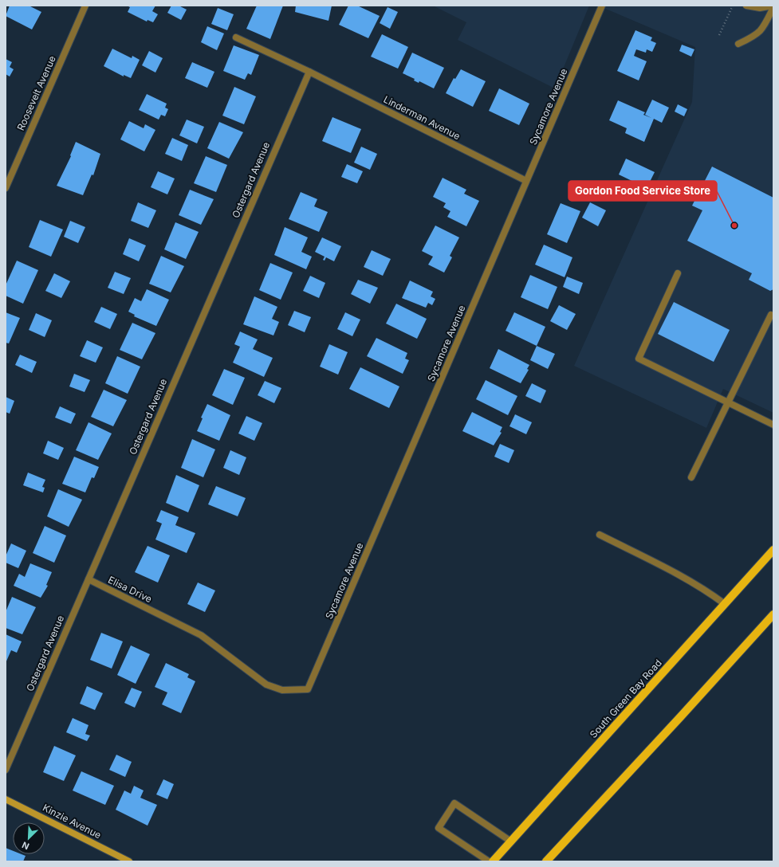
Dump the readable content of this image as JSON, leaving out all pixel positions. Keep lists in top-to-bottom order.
{
  "streets": {
    "main road": ["South Green Bay Road"],
    "street": [
      "Roosevelt Avenue",
      "Sycamore Avenue",
      "Linderman Avenue",
      "Ostergard Avenue",
      "Elisa Drive",
      "Kinzie Avenue"
    ]
  },
  "crossings": [
    ["Sycamore Avenue", "Linderman Avenue"],
    ["Sycamore Avenue", "Elisa Drive"],
    ["Linderman Avenue", "Ostergard Avenue"],
    ["Ostergard Avenue", "Elisa Drive"]
  ],
  "places": ["Gordon Food Service Store"],
  "north": "bottom left"
}
